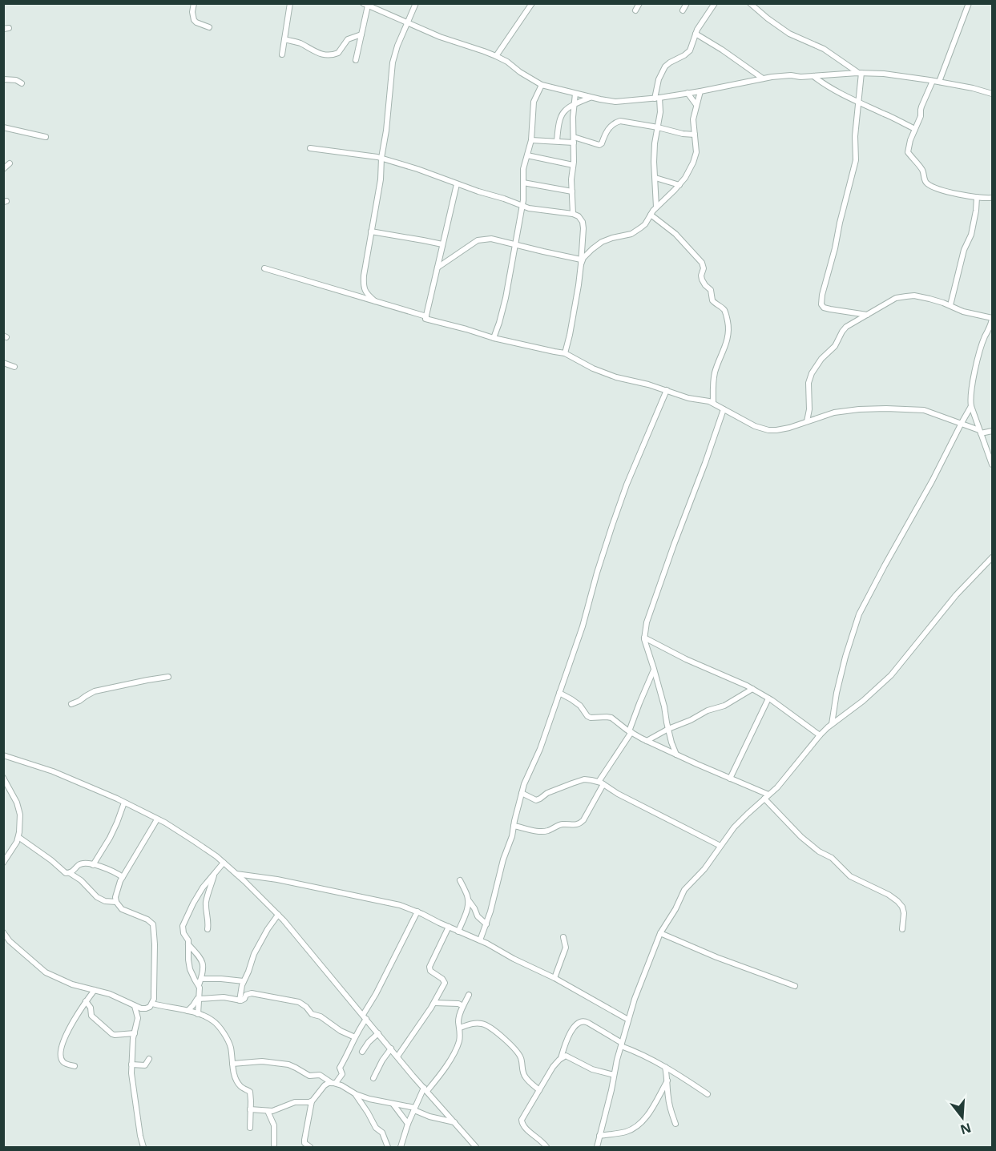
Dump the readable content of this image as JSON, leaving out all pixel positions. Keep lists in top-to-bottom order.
{
  "north": "bottom"
}
